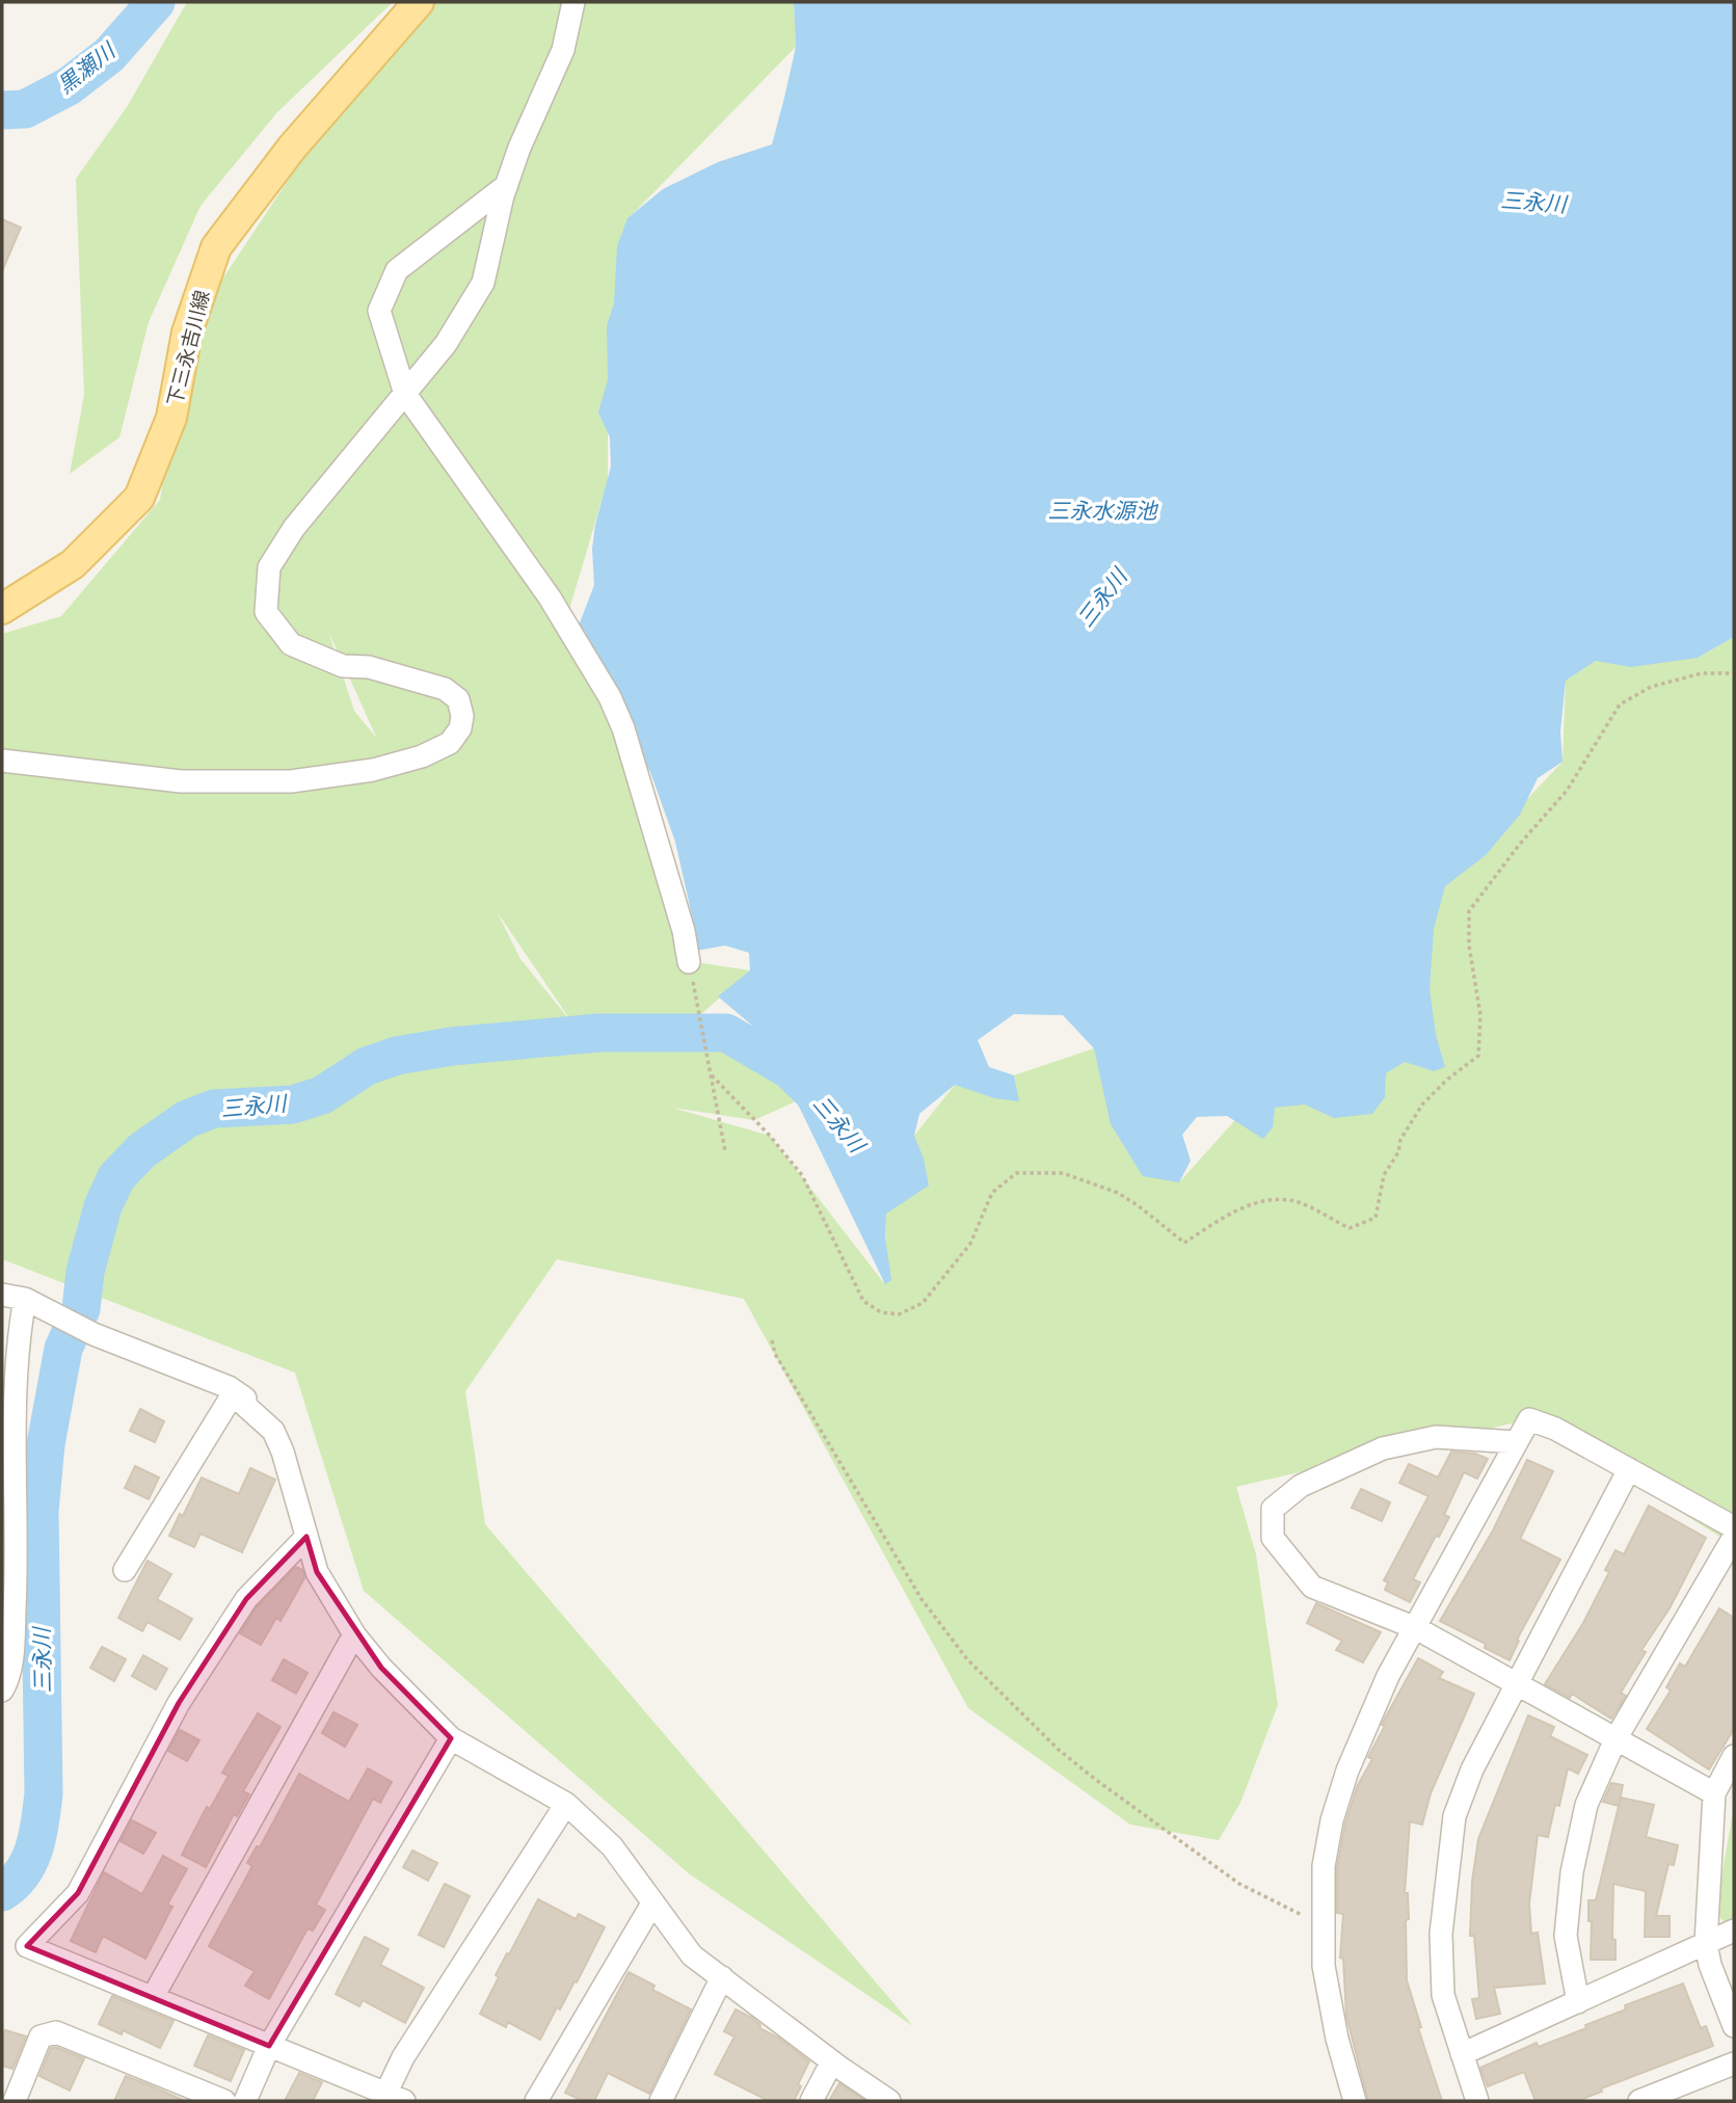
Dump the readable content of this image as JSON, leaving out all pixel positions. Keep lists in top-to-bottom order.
{
  "streets": {
    "main road": ["下三永吉川線"]
  },
  "water": ["黒瀬川", "三永川", "三永水源池"]
}
